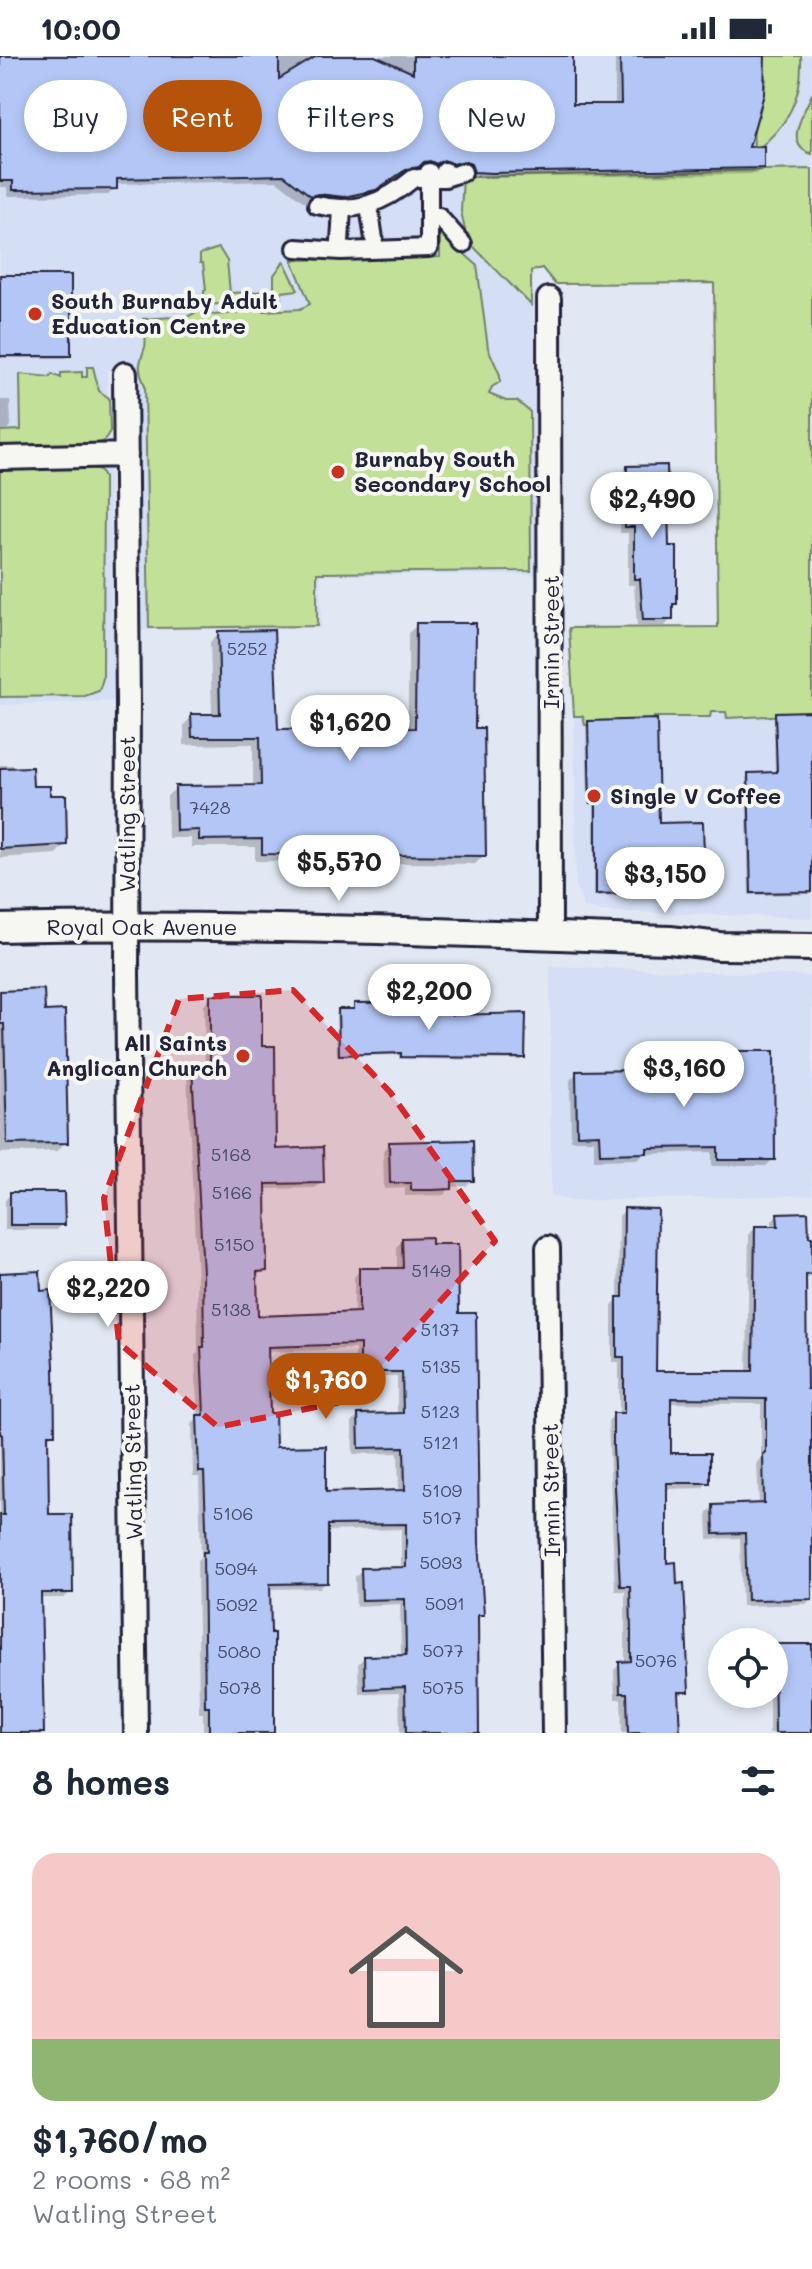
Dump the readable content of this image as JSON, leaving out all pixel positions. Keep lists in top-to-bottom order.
{
  "streets": {
    "street": ["Irmin Street", "Watling Street", "Royal Oak Avenue"]
  },
  "crossings": [
    ["Irmin Street", "Royal Oak Avenue"],
    ["Watling Street", "Royal Oak Avenue"]
  ],
  "places": [
    "South Burnaby Adult Education Centre",
    "Burnaby South Secondary School",
    "Single V Coffee",
    "All Saints Anglican Church"
  ],
  "house_numbers": [
    "5252",
    "7428",
    "5168",
    "5166",
    "5150",
    "5149",
    "5138",
    "5137",
    "5135",
    "5123",
    "5121",
    "5109",
    "5106",
    "5107",
    "5093",
    "5094",
    "5091",
    "5092",
    "5077",
    "5080",
    "5076",
    "5078",
    "5075"
  ],
  "page": {
    "status": "10:00",
    "chip": [
      "Buy",
      "Rent",
      "Filters",
      "New"
    ],
    "price": [
      "$2,490",
      "$1,620",
      "$5,570",
      "$3,150",
      "$2,200",
      "$3,160",
      "$2,220",
      "$1,760"
    ],
    "heading": "8 homes",
    "list": [
      {
        "name": "$1,760/mo",
        "note": "2 rooms · 68 m² · Watling Street"
      }
    ]
  }
}
